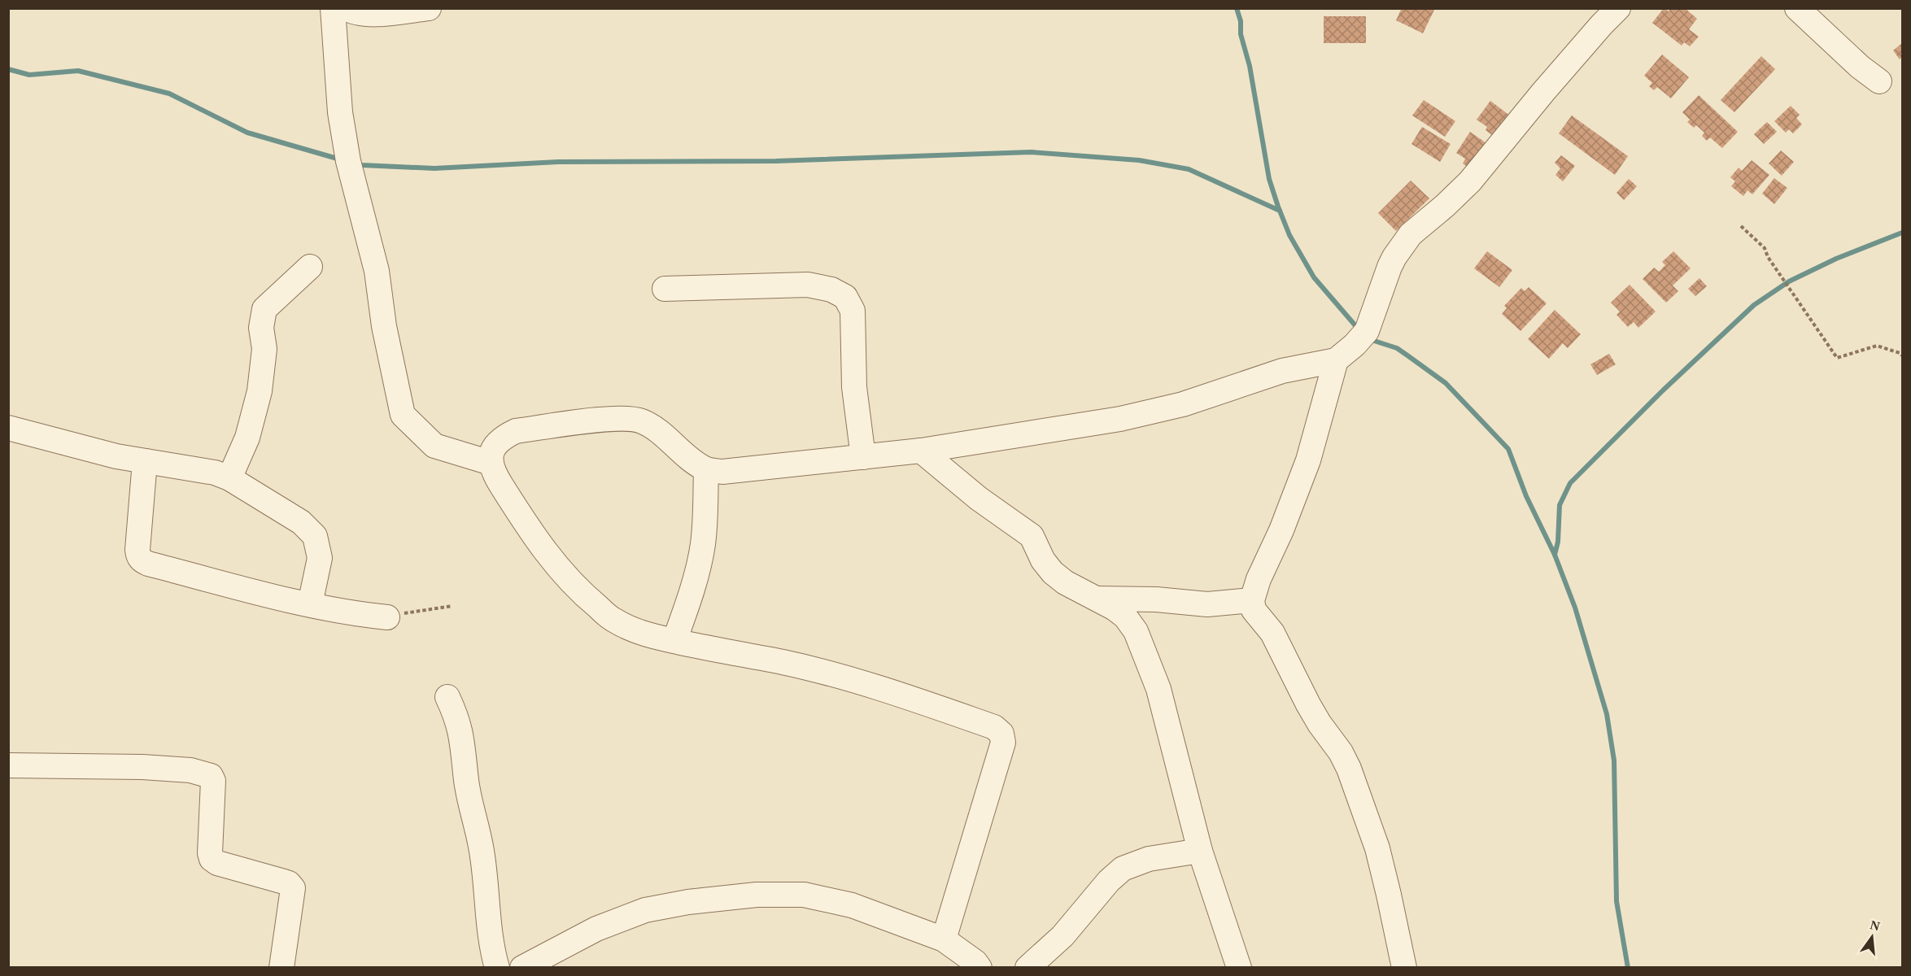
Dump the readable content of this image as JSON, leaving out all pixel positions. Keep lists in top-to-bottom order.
{
  "north": "top"
}
